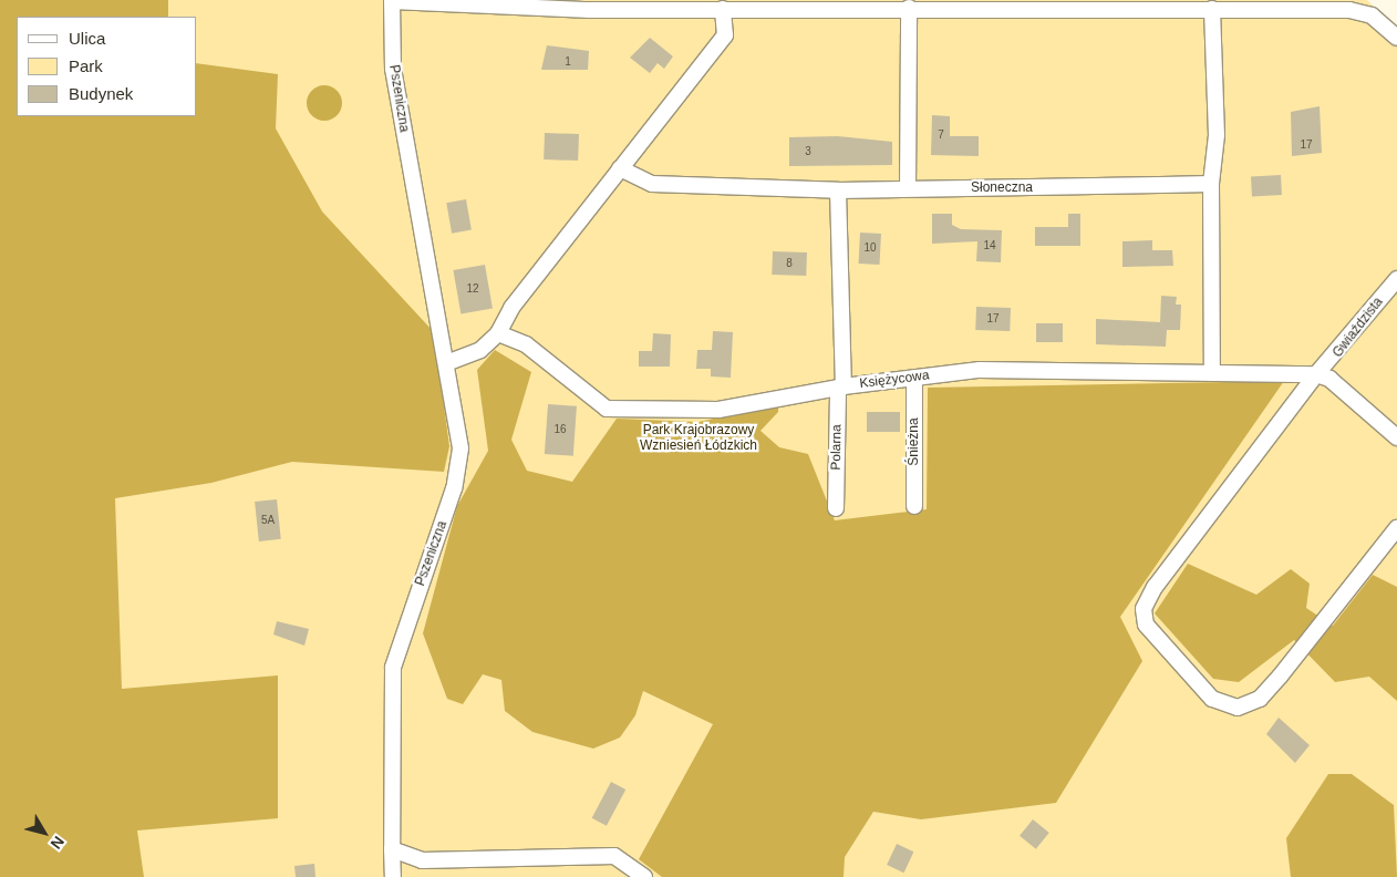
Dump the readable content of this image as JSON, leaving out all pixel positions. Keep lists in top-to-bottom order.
{
  "streets": {
    "street": [
      "Pszeniczna",
      "Słoneczna",
      "Gwiaździsta",
      "Księżycowa",
      "Śnieżna",
      "Polarna"
    ]
  },
  "crossings": [
    ["Słoneczna", "Polarna"],
    ["Gwiaździsta", "Księżycowa"],
    ["Księżycowa", "Śnieżna"],
    ["Księżycowa", "Polarna"]
  ],
  "parks": ["Park Krajobrazowy Wzniesień Łódzkich"],
  "house_numbers": [
    "1",
    "7",
    "17",
    "3",
    "14",
    "10",
    "8",
    "12",
    "17",
    "16",
    "5A"
  ],
  "legend": ["Ulica", "Park", "Budynek"],
  "north": "bottom right"
}
